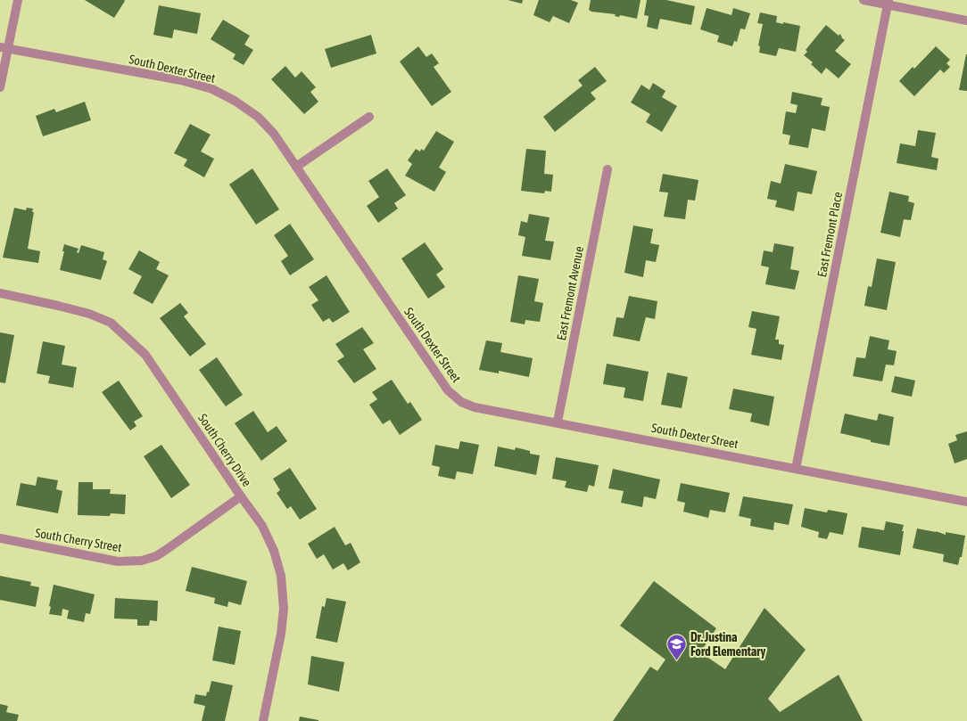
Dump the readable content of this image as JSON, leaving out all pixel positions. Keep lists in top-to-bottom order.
{
  "streets": {
    "street": [
      "South Dexter Street",
      "East Fremont Place",
      "East Fremont Avenue",
      "South Cherry Drive",
      "South Cherry Street"
    ]
  },
  "crossings": [
    ["South Dexter Street", "East Fremont Place"],
    ["South Dexter Street", "East Fremont Avenue"],
    ["South Cherry Drive", "South Cherry Street"]
  ],
  "places": {
    "school or university": ["Dr. Justina Ford Elementary"]
  }
}
